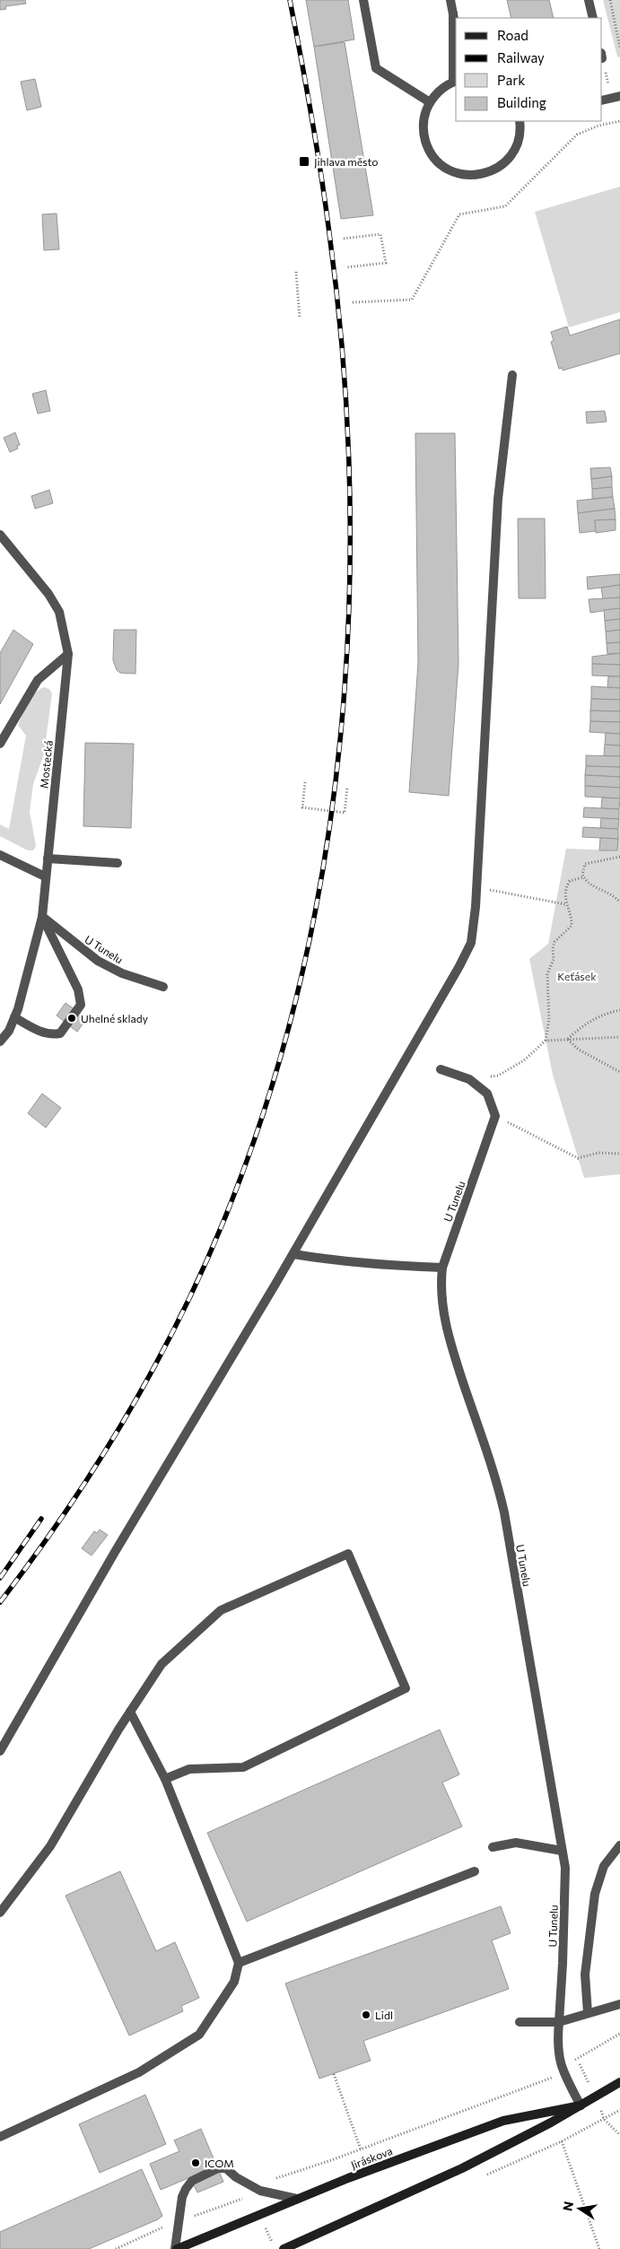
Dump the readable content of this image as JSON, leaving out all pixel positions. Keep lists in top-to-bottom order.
{
  "streets": {
    "main road": ["Jiráskova"],
    "street": ["Mostecká", "U Tunelu"]
  },
  "crossings": [
    ["Mostecká", "U Tunelu"],
    ["U Tunelu", "Jiráskova"]
  ],
  "parks": ["Keťásek"],
  "places": {
    "transit": ["Jihlava město"],
    "other": ["Uhelné sklady", "Lidl", "ICOM"]
  },
  "legend": [
    "Road",
    "Railway",
    "Park",
    "Building"
  ],
  "north": "left"
}
